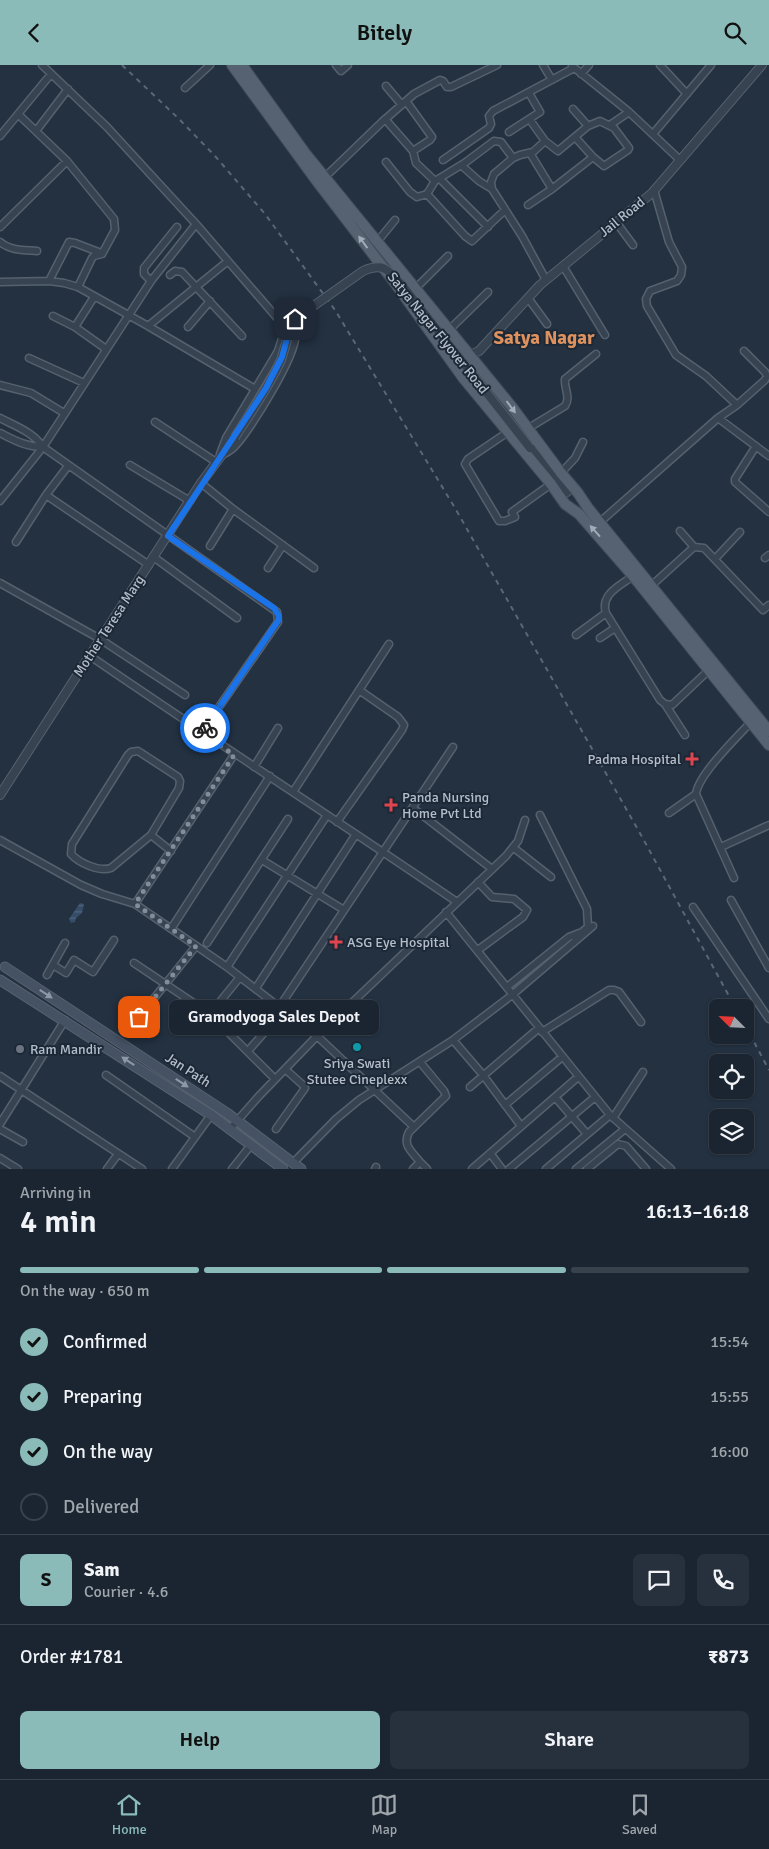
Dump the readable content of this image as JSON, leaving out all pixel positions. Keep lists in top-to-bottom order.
{
  "streets": {
    "main road": ["Jan Path"],
    "street": ["Jail Road", "Satya Nagar Flyover Road", "Mother Teresa Marg"]
  },
  "crossings": [
    ["Satya Nagar Flyover Road", "Mother Teresa Marg"]
  ],
  "districts": ["Satya Nagar"],
  "places": {
    "health": ["Padma Hospital", "Panda Nursing Home Pvt Ltd", "ASG Eye Hospital"],
    "other": ["Gramodyoga Sales Depot", "Sriya Swati Stutee Cineplexx", "Ram Mandir"]
  },
  "north": "top left",
  "page": {
    "header": "Bitely",
    "bubble": "Gramodyoga Sales Depot",
    "heading": ["4 min", "Arriving in", "16:13–16:18"],
    "panel": [
      "Sam",
      "Courier · 4.6",
      "Order #1781",
      "₹873"
    ],
    "bar": "On the way · 650 m",
    "list": [
      ["Confirmed", "15:54"],
      ["Preparing", "15:55"],
      ["On the way", "16:00"],
      "Delivered"
    ],
    "round": "S",
    "buttons": ["Help", "Share"],
    "tabs": ["Home", "Map", "Saved"]
  }
}
